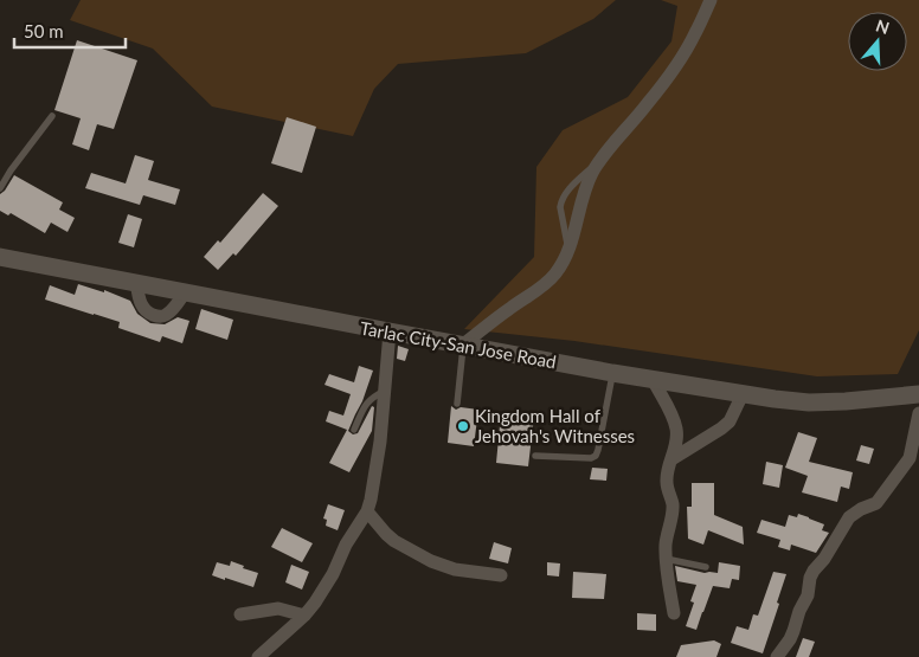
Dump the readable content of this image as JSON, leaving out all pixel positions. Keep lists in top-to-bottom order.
{
  "streets": {
    "main road": ["Tarlac City-San Jose Road"]
  },
  "places": ["Kingdom Hall of Jehovah's Witnesses"],
  "scale_bar": "50 m",
  "north": "top"
}
